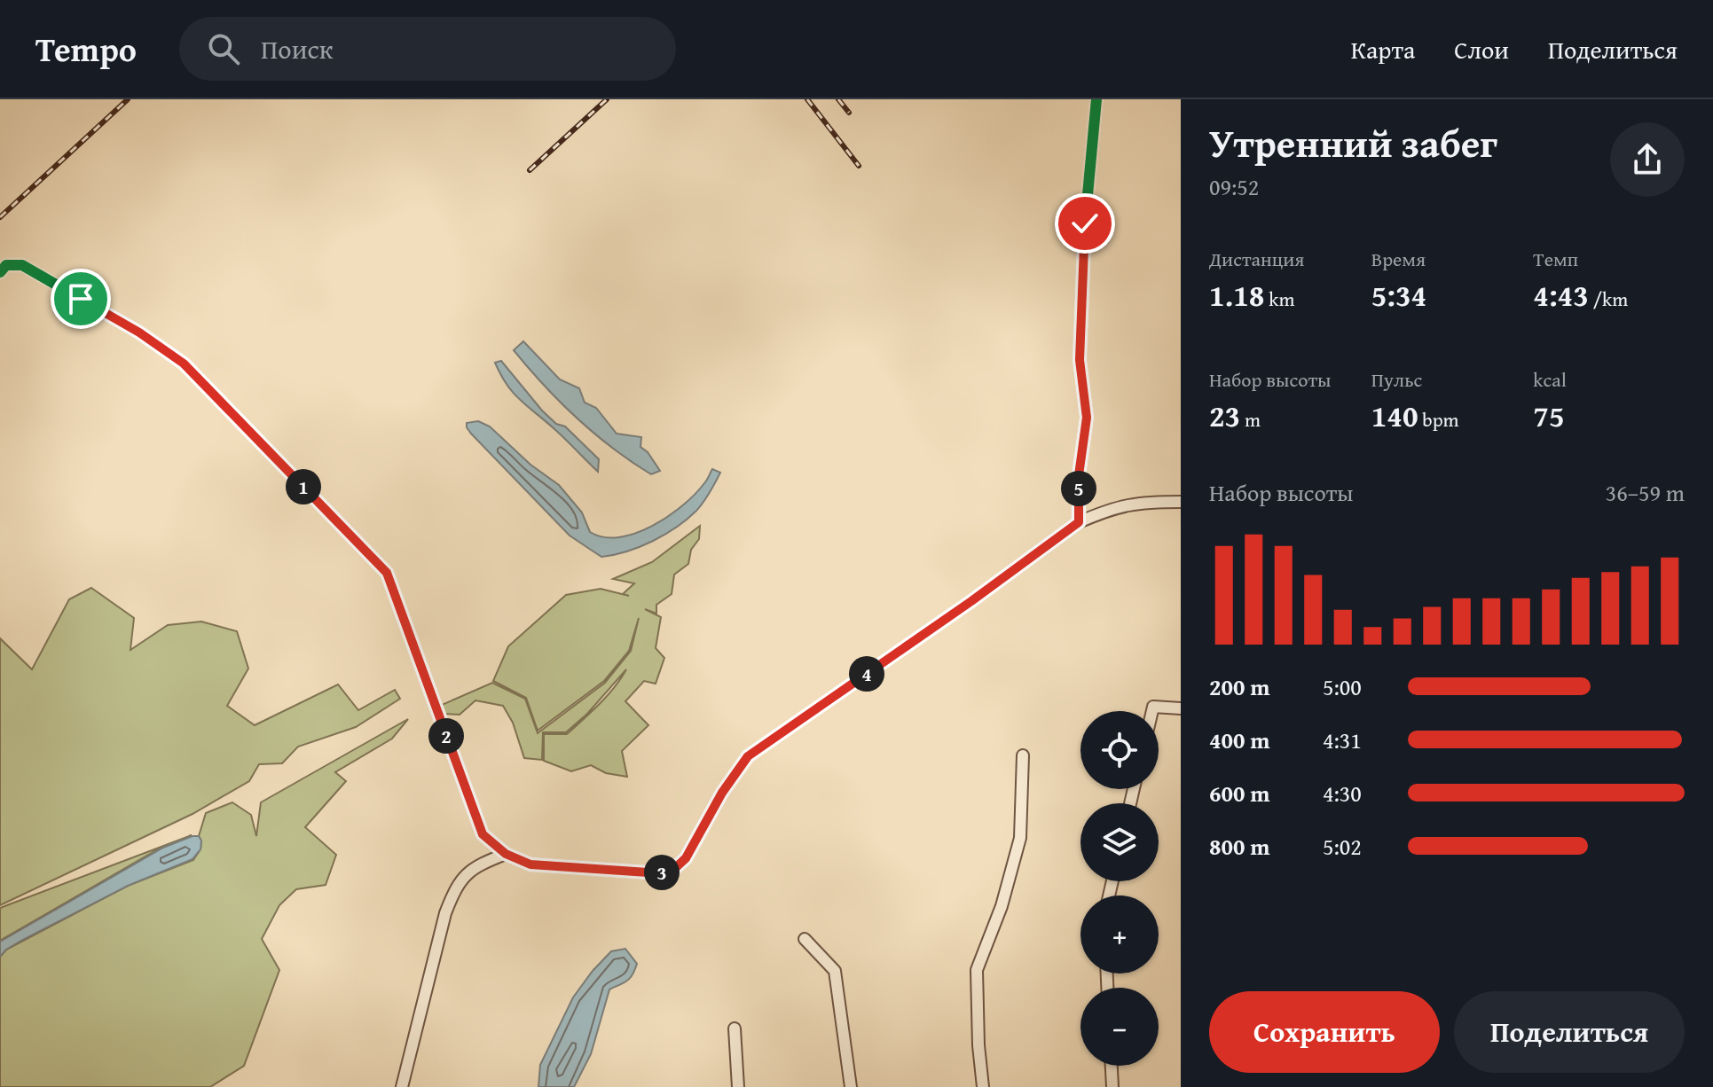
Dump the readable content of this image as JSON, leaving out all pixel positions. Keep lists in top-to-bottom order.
{
  "page": {
    "header": "Tempo",
    "search": "Поиск",
    "nav": ["Карта", "Слои", "Поделиться"],
    "heading": ["Утренний забег", "09:52"],
    "stats": [
      ["Дистанция", "1.18 km"],
      ["Время", "5:34"],
      ["Темп", "4:43 /km"],
      ["Набор высоты", "23 m"],
      ["Пульс", "140 bpm"],
      ["kcal", "75"]
    ],
    "chart": ["Набор высоты", "36–59 m"],
    "pins": [
      "1",
      "5",
      "4",
      "2",
      "3"
    ],
    "list": [
      {
        "name": "200 m",
        "note": "5:00"
      },
      {
        "name": "400 m",
        "note": "4:31"
      },
      {
        "name": "600 m",
        "note": "4:30"
      },
      {
        "name": "800 m",
        "note": "5:02"
      }
    ],
    "map_buttons": ["+", "−"],
    "buttons": ["Сохранить", "Поделиться"]
  }
}
